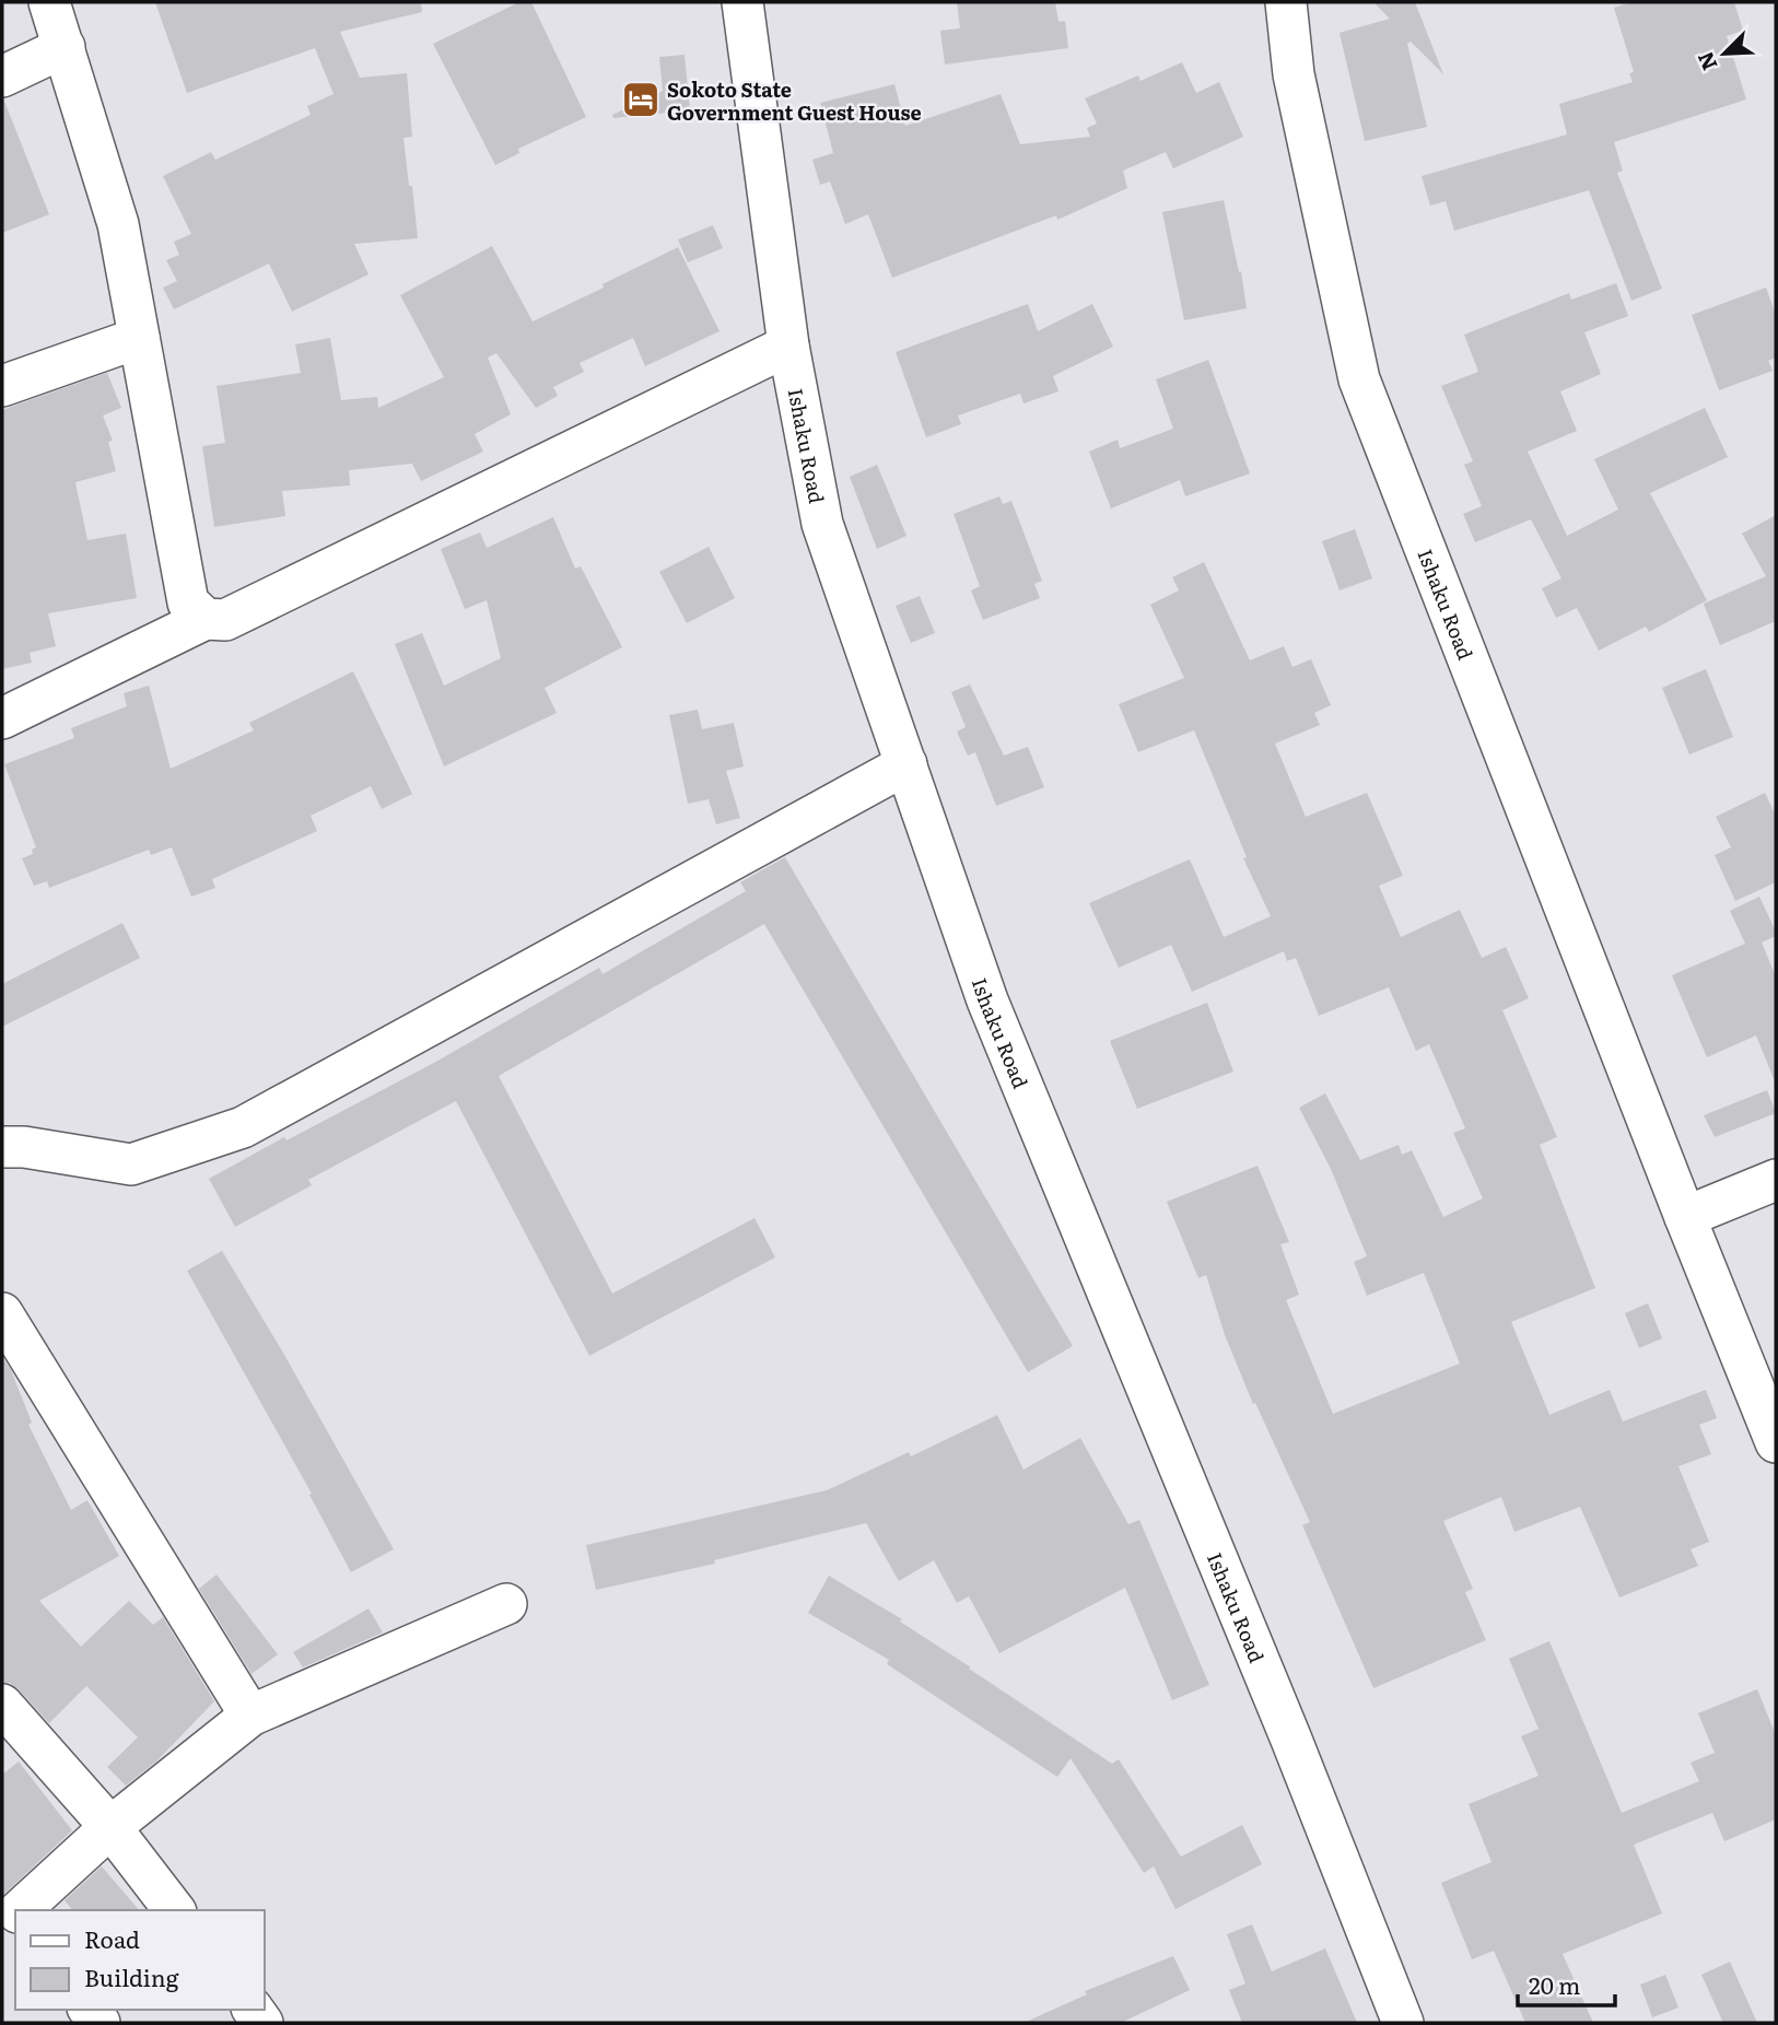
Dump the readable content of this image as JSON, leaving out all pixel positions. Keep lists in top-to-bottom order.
{
  "streets": {
    "street": ["Ishaku Road"]
  },
  "places": {
    "hotel": ["Sokoto State Government Guest House"]
  },
  "legend": ["Road", "Building"],
  "scale_bar": "20 m",
  "north": "bottom left"
}
